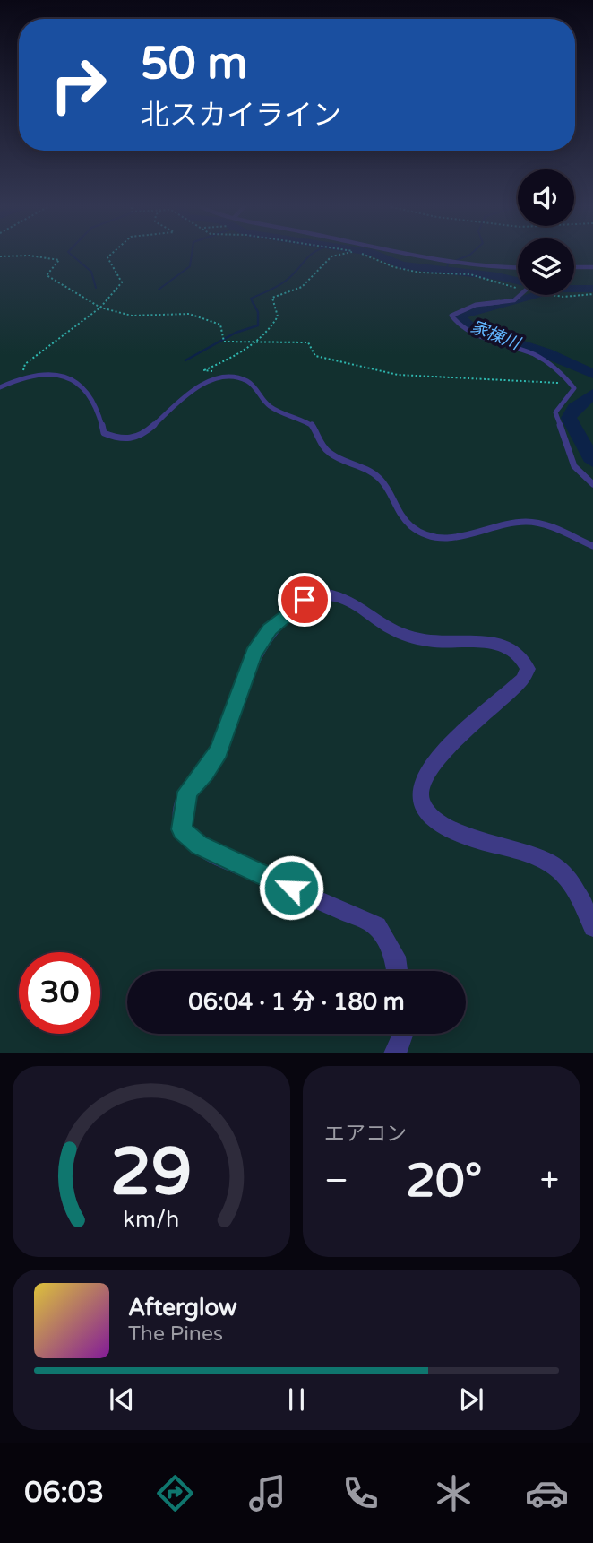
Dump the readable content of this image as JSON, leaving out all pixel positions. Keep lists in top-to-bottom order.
{
  "water": ["家棟川"],
  "page": {
    "turn": ["50 m", "北スカイライン"],
    "limit": "30",
    "trip": "06:04 · 1 分 · 180 m",
    "tile": "エアコン",
    "heat": ["−", "20°", "+"],
    "song": ["Afterglow", "The Pines"],
    "tabs": "06:03",
    "gauge": ["29", "km/h"]
  }
}
